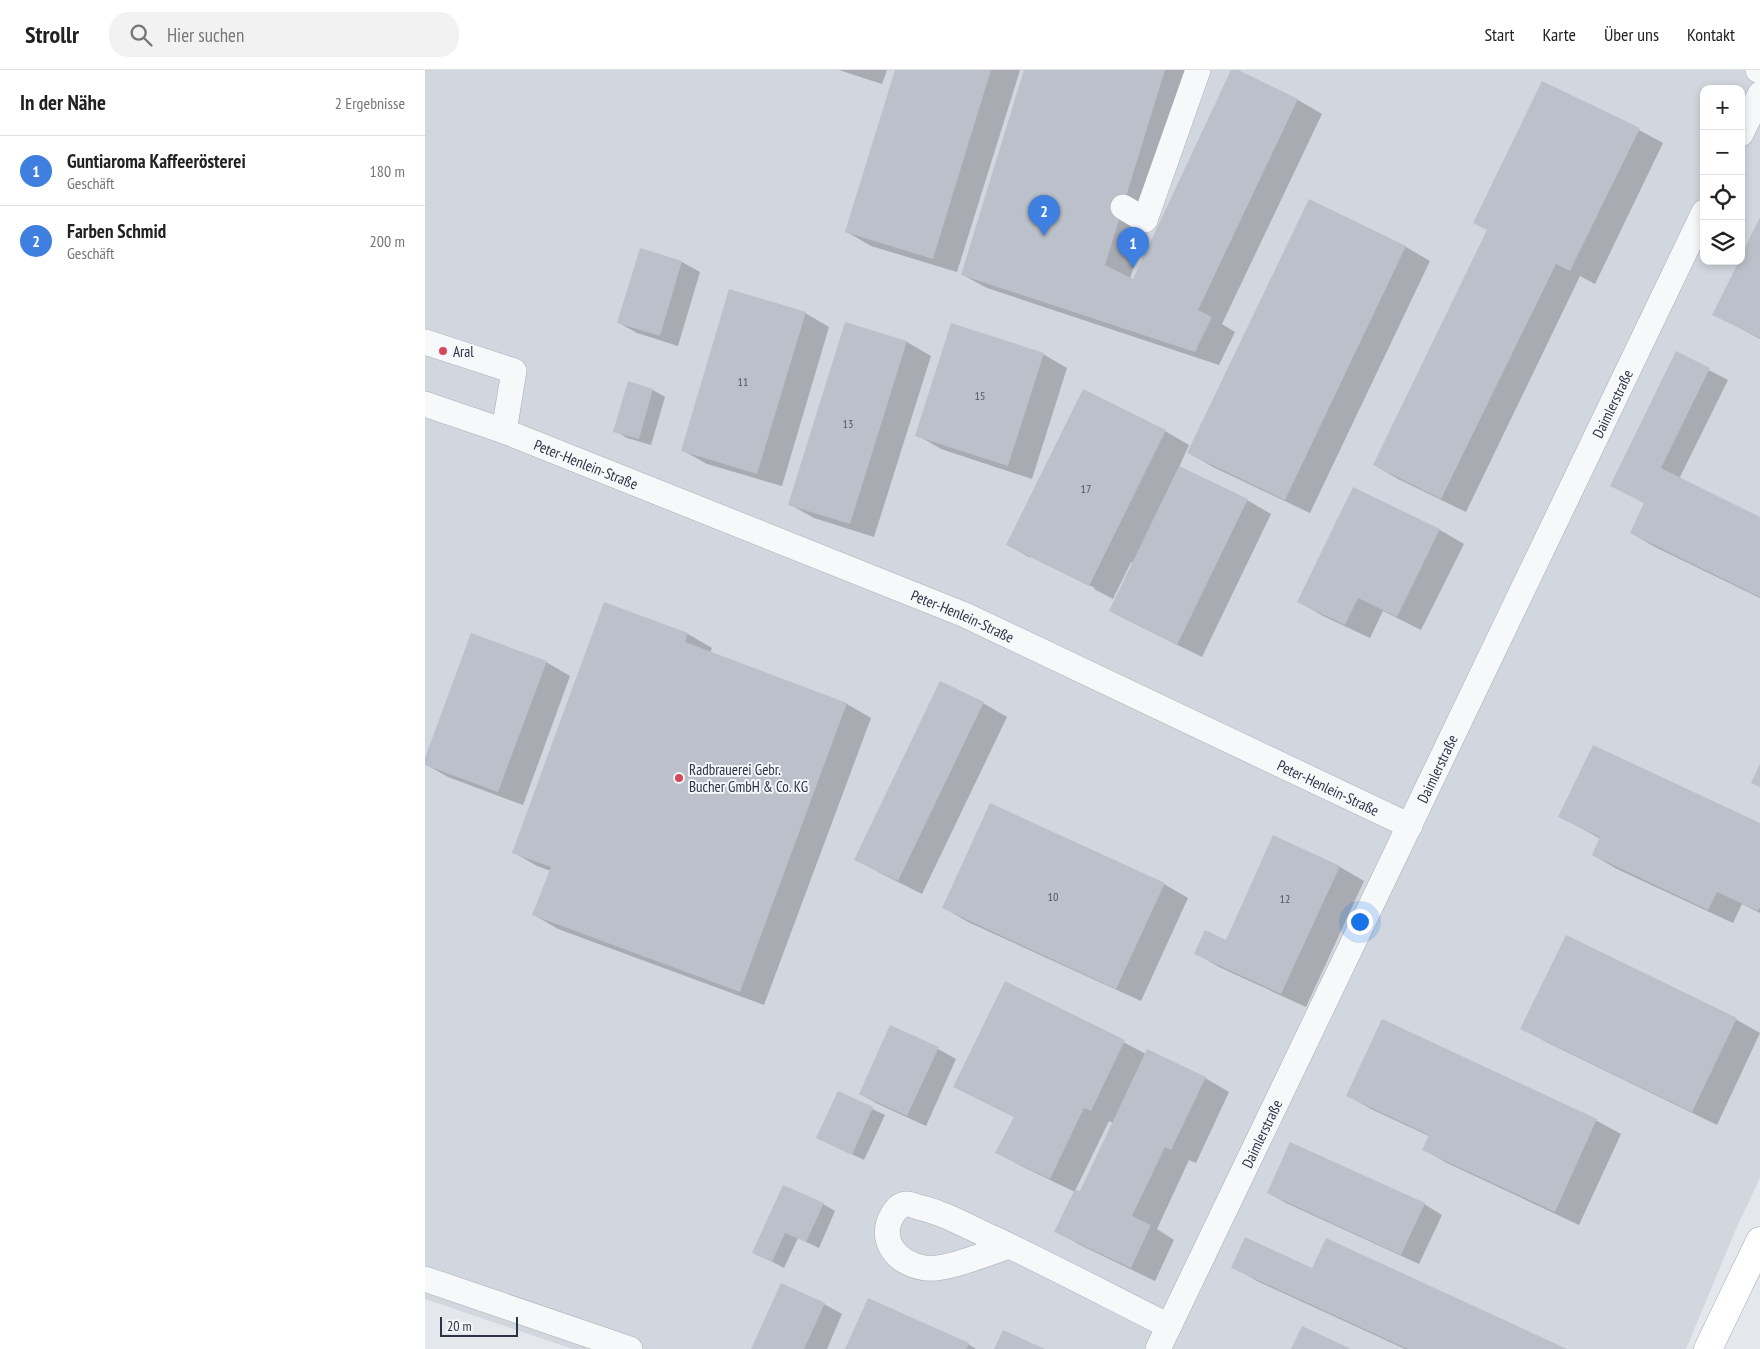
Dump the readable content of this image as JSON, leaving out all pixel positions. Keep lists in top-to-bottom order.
{
  "streets": {
    "street": ["Daimlerstraße", "Peter-Henlein-Straße"]
  },
  "crossings": [
    ["Daimlerstraße", "Peter-Henlein-Straße"]
  ],
  "places": ["Aral", "Radbrauerei Gebr. Bucher GmbH & Co. KG"],
  "house_numbers": [
    "11",
    "15",
    "13",
    "17",
    "10",
    "12"
  ],
  "scale_bar": "20 m",
  "page": {
    "header": "Strollr",
    "search": "Hier suchen",
    "nav": [
      "Start",
      "Karte",
      "Über uns",
      "Kontakt"
    ],
    "heading": ["In der Nähe", "2 Ergebnisse"],
    "map_buttons": ["+", "−"],
    "list": [
      {
        "mark": "1",
        "name": "Guntiaroma Kaffeerösterei",
        "note": "Geschäft",
        "value": "180 m"
      },
      {
        "mark": "2",
        "name": "Farben Schmid",
        "note": "Geschäft",
        "value": "200 m"
      }
    ],
    "pins": ["2", "1"],
    "scale": "20 m"
  }
}
